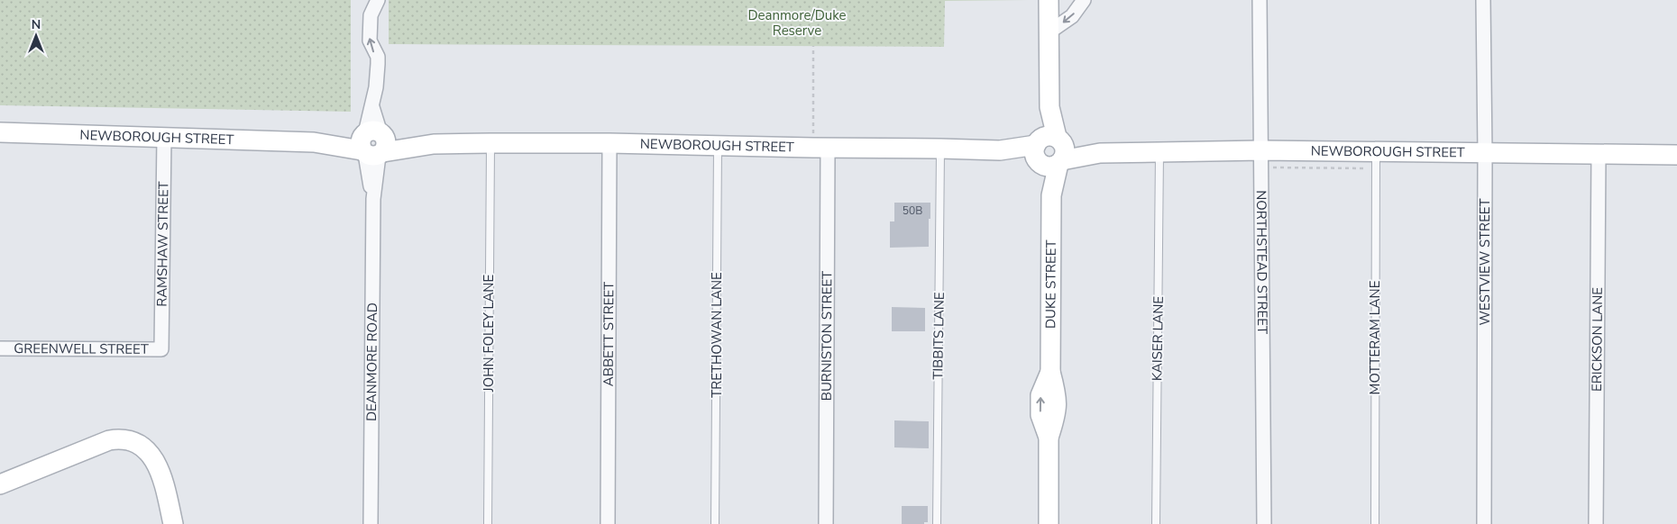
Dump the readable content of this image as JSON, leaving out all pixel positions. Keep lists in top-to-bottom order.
{
  "streets": {
    "street": [
      "NEWBOROUGH STREET",
      "RAMSHAW STREET",
      "NORTHSTEAD STREET",
      "WESTVIEW STREET",
      "DUKE STREET",
      "ABBETT STREET",
      "BURNISTON STREET",
      "ERICKSON LANE",
      "GREENWELL STREET",
      "DEANMORE ROAD"
    ],
    "lane": [
      "JOHN FOLEY LANE",
      "TRETHOWAN LANE",
      "TIBBITS LANE",
      "MOTTERAM LANE",
      "KAISER LANE"
    ]
  },
  "crossings": [
    ["NEWBOROUGH STREET", "RAMSHAW STREET"],
    ["NEWBOROUGH STREET", "NORTHSTEAD STREET"],
    ["NEWBOROUGH STREET", "WESTVIEW STREET"],
    ["NEWBOROUGH STREET", "DUKE STREET"],
    ["NEWBOROUGH STREET", "JOHN FOLEY LANE"],
    ["NEWBOROUGH STREET", "ABBETT STREET"],
    ["NEWBOROUGH STREET", "TRETHOWAN LANE"],
    ["NEWBOROUGH STREET", "BURNISTON STREET"],
    ["NEWBOROUGH STREET", "TIBBITS LANE"],
    ["NEWBOROUGH STREET", "MOTTERAM LANE"],
    ["NEWBOROUGH STREET", "KAISER LANE"],
    ["NEWBOROUGH STREET", "ERICKSON LANE"],
    ["NEWBOROUGH STREET", "DEANMORE ROAD"],
    ["RAMSHAW STREET", "GREENWELL STREET"]
  ],
  "parks": ["Deanmore/Duke Reserve"],
  "house_numbers": ["50B"],
  "north": "top"
}
